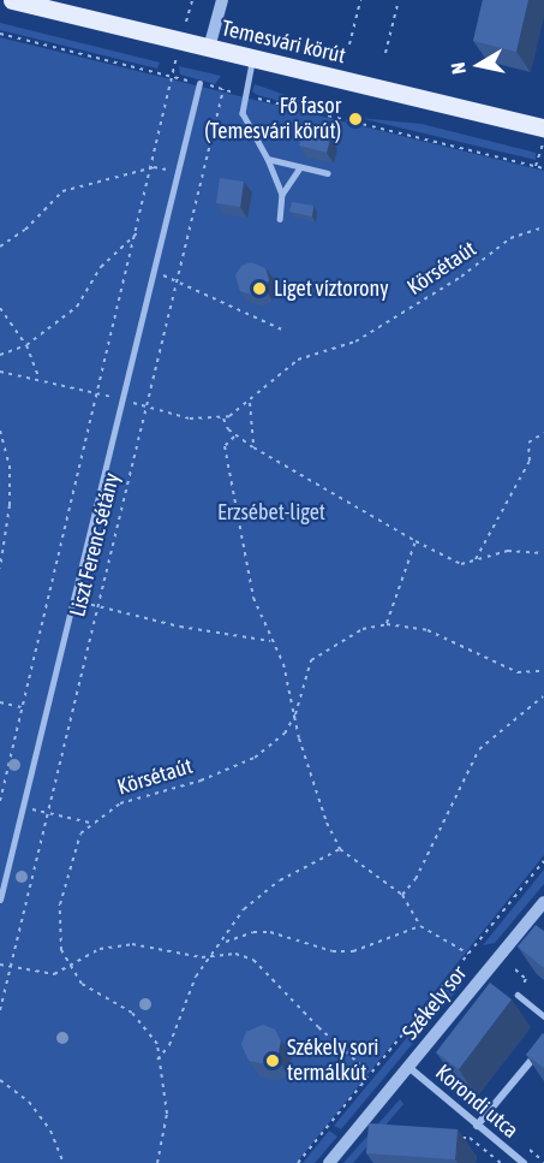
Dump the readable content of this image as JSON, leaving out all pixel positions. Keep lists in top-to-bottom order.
{
  "streets": {
    "main road": ["Temesvári körút"],
    "street": ["Liszt Ferenc sétány", "Székely sor", "Korondi utca"],
    "path": ["Körsétaút"]
  },
  "crossings": [
    ["Székely sor", "Korondi utca"]
  ],
  "parks": ["Erzsébet-liget"],
  "places": ["Fő fasor (Temesvári körút)", "Liget víztorony", "Székely sori termálkút"],
  "north": "left"
}
